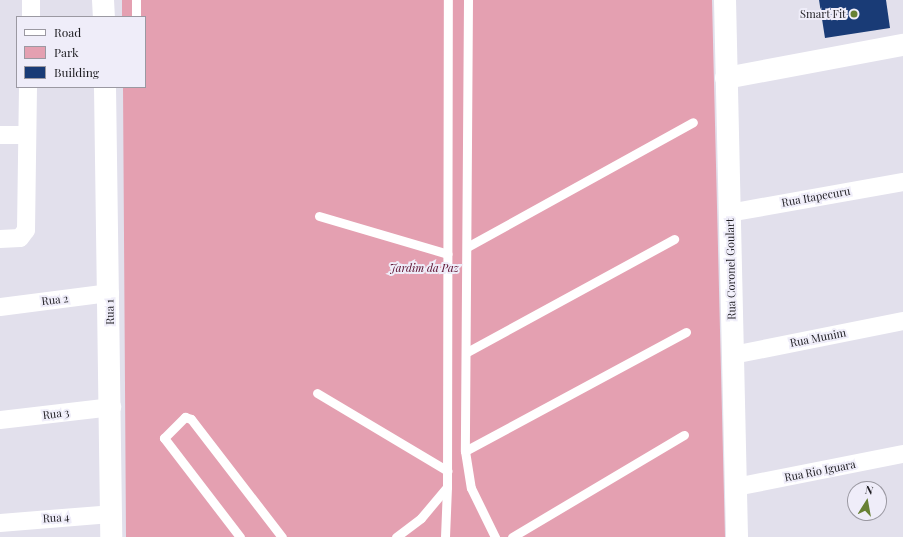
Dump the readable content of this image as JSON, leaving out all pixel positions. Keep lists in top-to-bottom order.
{
  "streets": {
    "street": [
      "Rua Itapecuru",
      "Rua Coronel Goulart",
      "Rua 2",
      "Rua 1",
      "Rua Munim",
      "Rua 3",
      "Rua Rio Iguara",
      "Rua 4"
    ]
  },
  "crossings": [
    ["Rua Itapecuru", "Rua Coronel Goulart"],
    ["Rua Coronel Goulart", "Rua Munim"],
    ["Rua Coronel Goulart", "Rua Rio Iguara"],
    ["Rua 2", "Rua 1"],
    ["Rua 1", "Rua 3"],
    ["Rua 1", "Rua 4"]
  ],
  "parks": ["Jardim da Paz"],
  "places": ["Smart Fit"],
  "legend": ["Road", "Park", "Building"],
  "north": "top"
}
